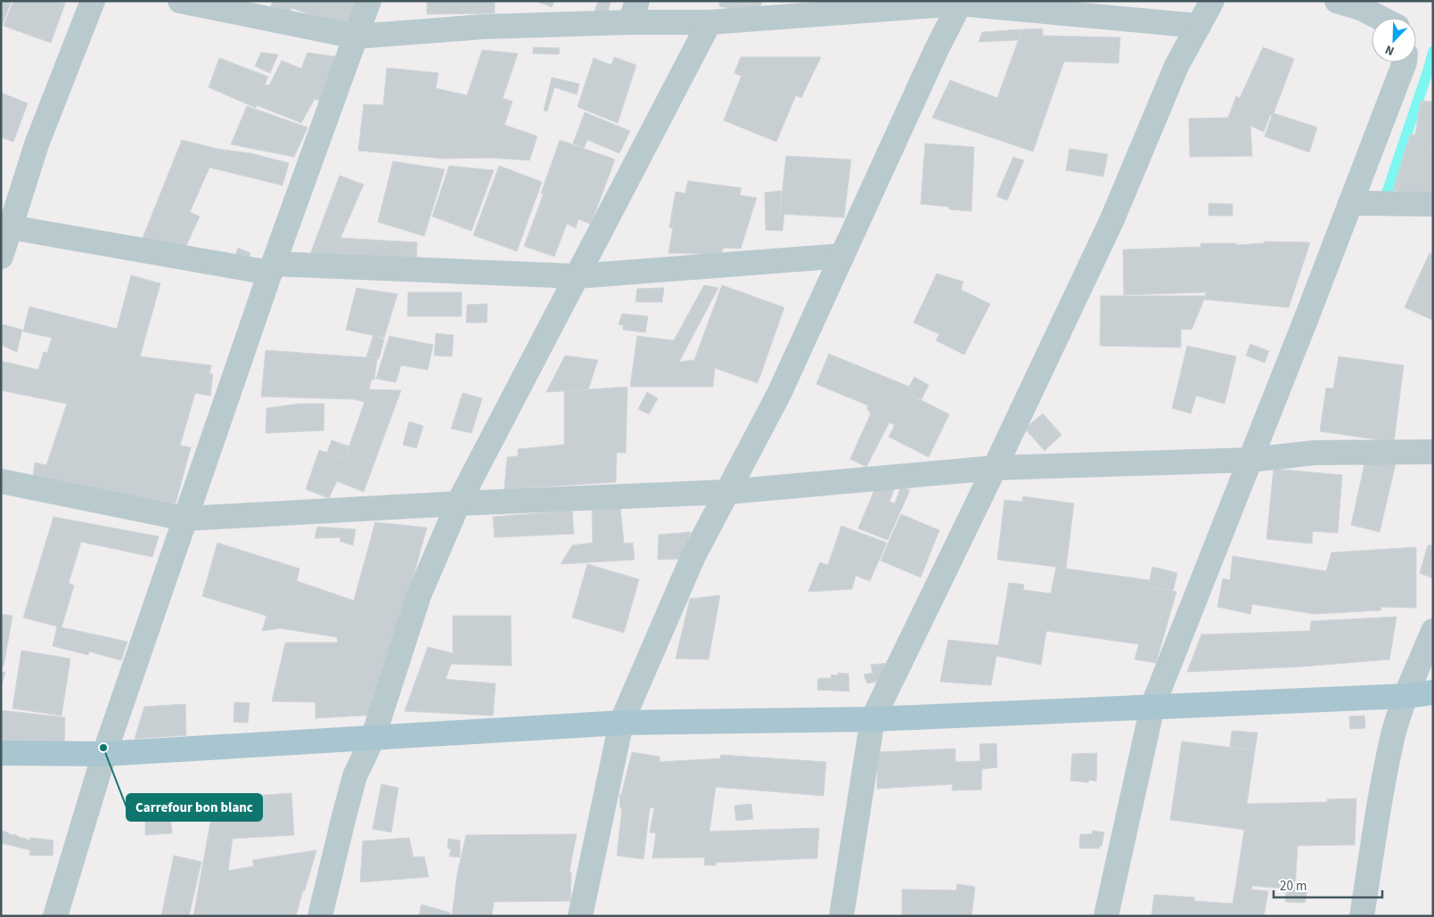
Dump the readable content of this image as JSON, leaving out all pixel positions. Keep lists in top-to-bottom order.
{
  "places": ["Carrefour bon blanc"],
  "scale_bar": "20 m",
  "north": "bottom left"
}
